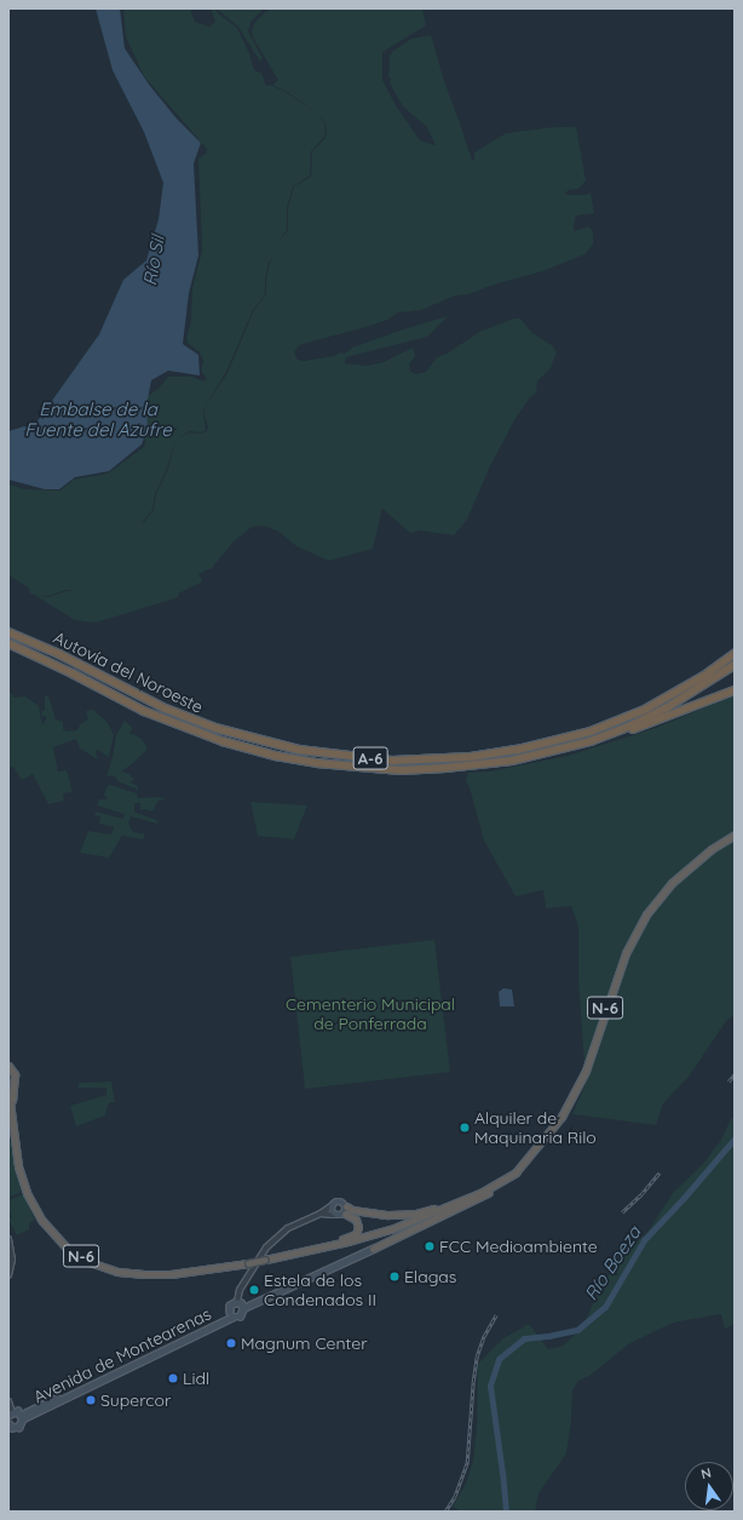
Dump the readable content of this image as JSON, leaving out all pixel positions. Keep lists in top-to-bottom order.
{
  "streets": {
    "highway": ["Autovía del Noroeste", "A-6", "N-6"],
    "main road": ["Avenida de Montearenas"]
  },
  "water": ["Río Sil", "Embalse de la Fuente del Azufre", "Río Boeza"],
  "parks": ["Cementerio Municipal de Ponferrada"],
  "places": [
    "Alquiler de Maquinaria Rilo",
    "FCC Medioambiente",
    "Elagas",
    "Estela de los Condenados II",
    "Magnum Center",
    "Lidl",
    "Supercor"
  ],
  "north": "top"
}
